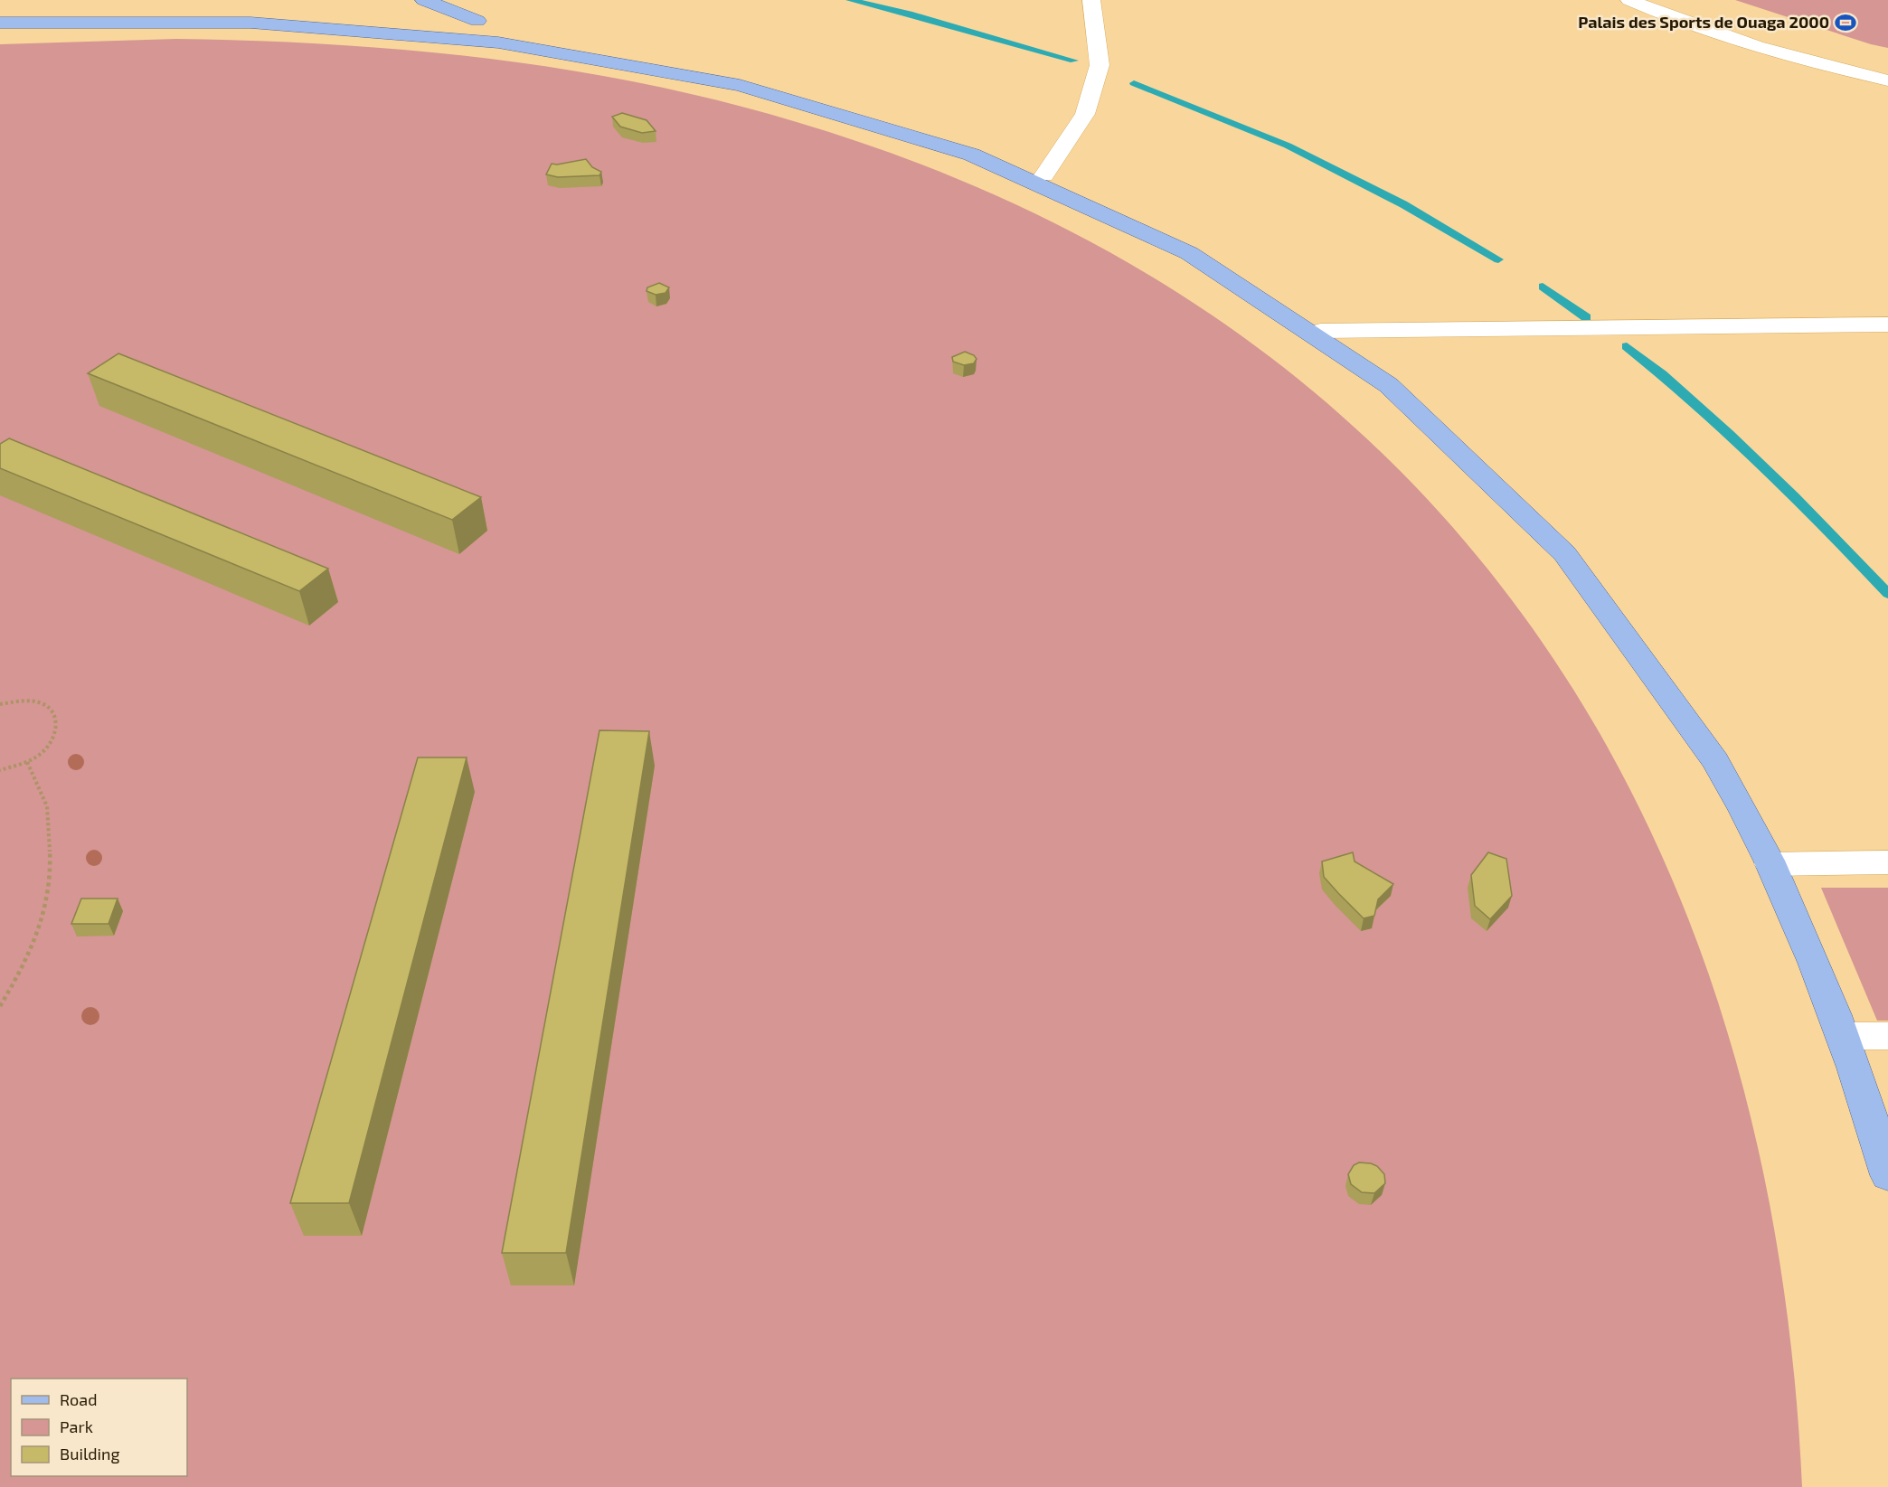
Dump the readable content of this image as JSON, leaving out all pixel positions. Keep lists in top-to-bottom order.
{
  "places": {
    "sports": ["Palais des Sports de Ouaga 2000"]
  },
  "legend": ["Road", "Park", "Building"]
}
